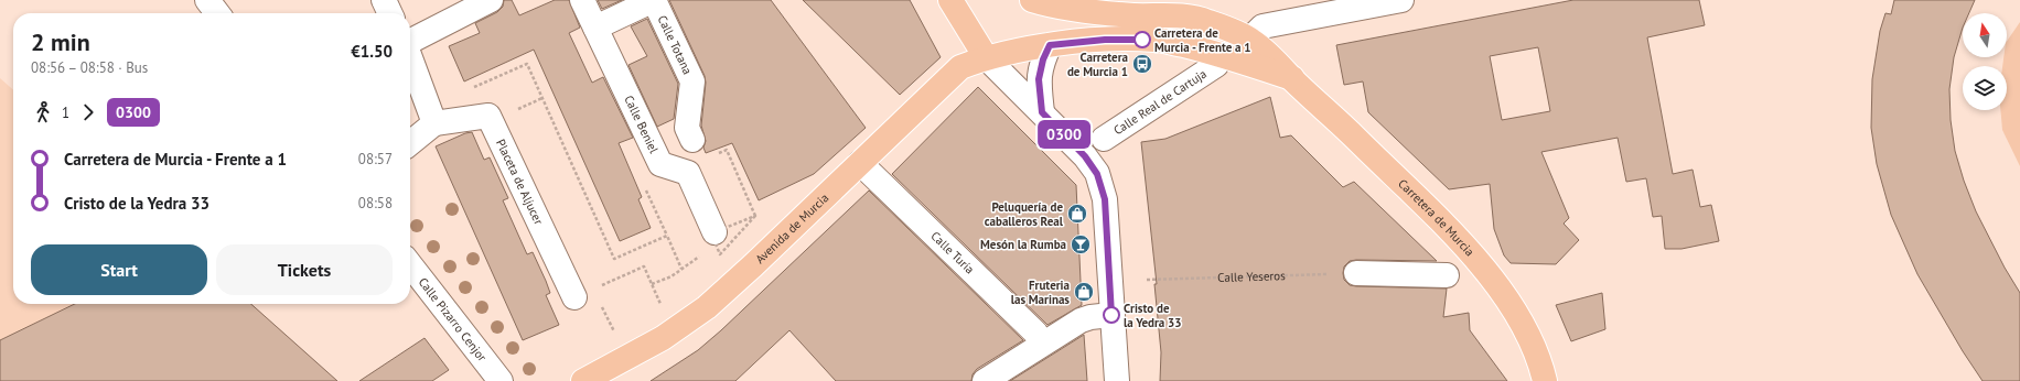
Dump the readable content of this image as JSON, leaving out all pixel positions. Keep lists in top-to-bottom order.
{
  "streets": {
    "main road": ["Carretera de Murcia", "Avenida de Murcia"],
    "street": [
      "Calle Totana",
      "Calle Real de Cartuja",
      "Calle Beniel",
      "Placeta de Aljucer",
      "Calle Turia",
      "Calle Pizarro Cenjor"
    ],
    "path": ["Calle Yeseros"]
  },
  "crossings": [
    ["Calle Totana", "Calle Beniel"],
    ["Carretera de Murcia", "Avenida de Murcia"],
    ["Avenida de Murcia", "Calle Turia"]
  ],
  "places": {
    "other": ["Carretera de Murcia - Frente a 1", "Cristo de la Yedra 33"],
    "bus stop": ["Carretera de Murcia 1"],
    "shop": ["Peluquería de caballeros Real", "Fruteria las Marinas"],
    "bar": ["Mesón la Rumba"]
  },
  "lines": ["bus line 0300"],
  "north": "top",
  "page": {
    "on_map": "0300",
    "heading": ["2 min", "08:56 – 08:58 · Bus", "€1.50"],
    "legs": ["1", "0300"],
    "list": [
      {
        "name": "Carretera de Murcia - Frente a 1",
        "value": "08:57"
      },
      {
        "name": "Cristo de la Yedra 33",
        "value": "08:58"
      }
    ],
    "buttons": ["Start", "Tickets"]
  }
}
